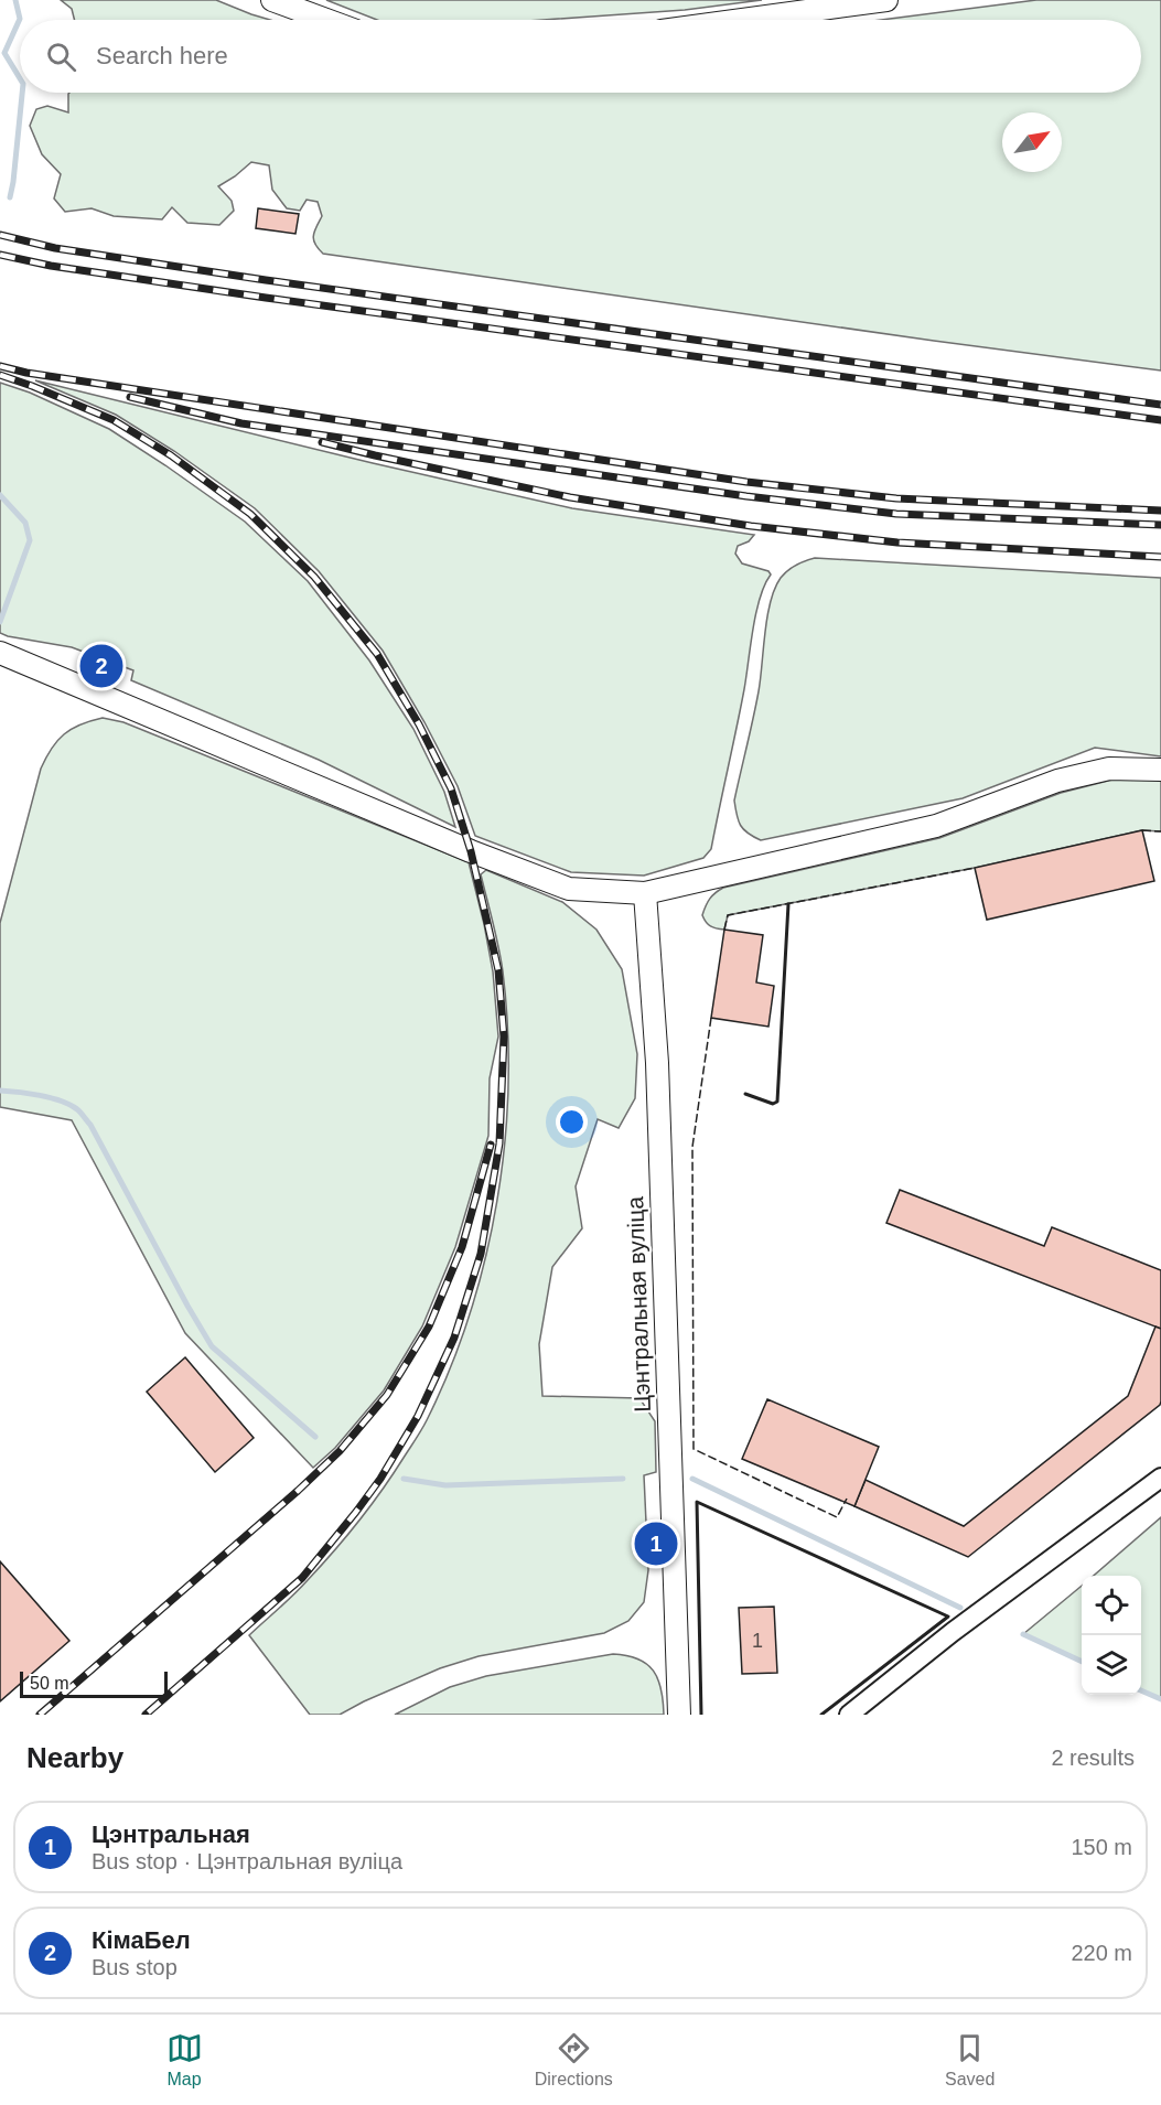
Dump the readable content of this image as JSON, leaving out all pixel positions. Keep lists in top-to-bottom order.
{
  "streets": {
    "street": ["Цэнтральная вуліца"]
  },
  "house_numbers": ["1"],
  "scale_bar": "50 m",
  "north": "top right",
  "page": {
    "search": "Search here",
    "pins": ["2", "1"],
    "scale": "50 m",
    "heading": ["Nearby", "2 results"],
    "list": [
      {
        "mark": "1",
        "name": "Цэнтральная",
        "note": "Bus stop · Цэнтральная вуліца",
        "value": "150 m"
      },
      {
        "mark": "2",
        "name": "КімаБел",
        "note": "Bus stop",
        "value": "220 m"
      }
    ],
    "nav": ["Map", "Directions", "Saved"]
  }
}
